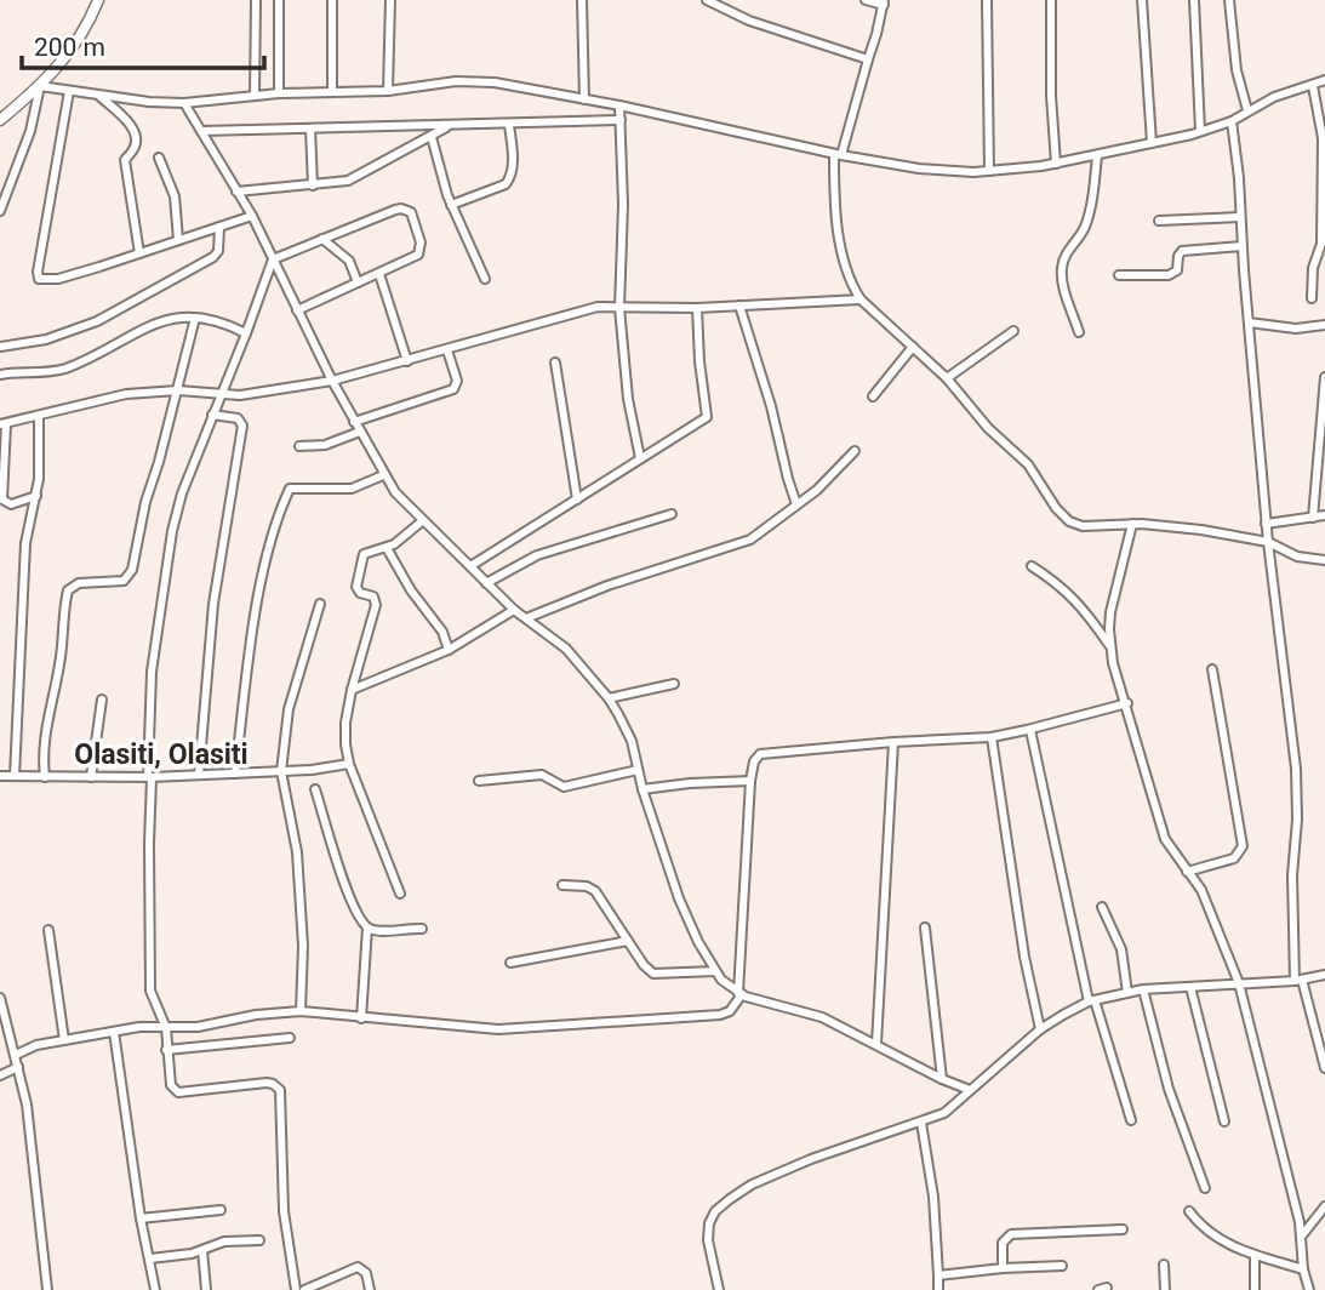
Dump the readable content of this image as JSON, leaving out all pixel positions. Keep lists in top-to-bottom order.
{
  "districts": ["Olasiti, Olasiti"],
  "scale_bar": "200 m"
}
